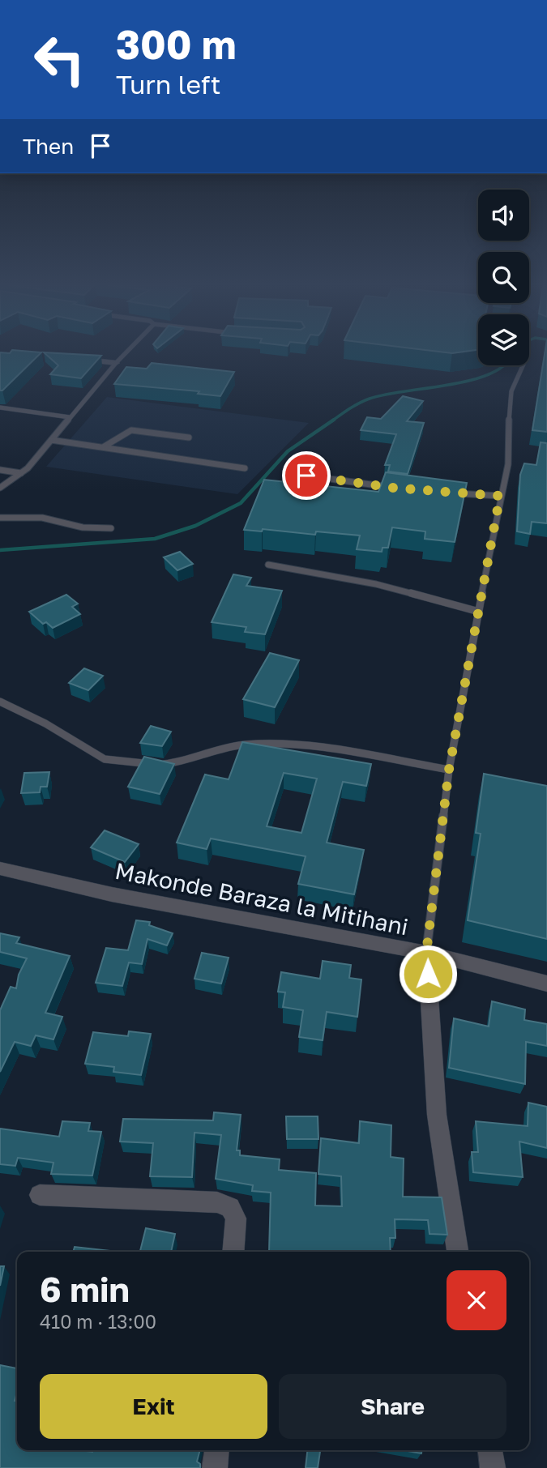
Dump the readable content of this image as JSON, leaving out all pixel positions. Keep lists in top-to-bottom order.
{
  "streets": {
    "street": ["Makonde Baraza la Mitihani"]
  },
  "page": {
    "turn": ["300 m", "Turn left"],
    "then": "Then",
    "heading": ["6 min", "410 m · 13:00"],
    "buttons": ["Exit", "Share"]
  }
}
